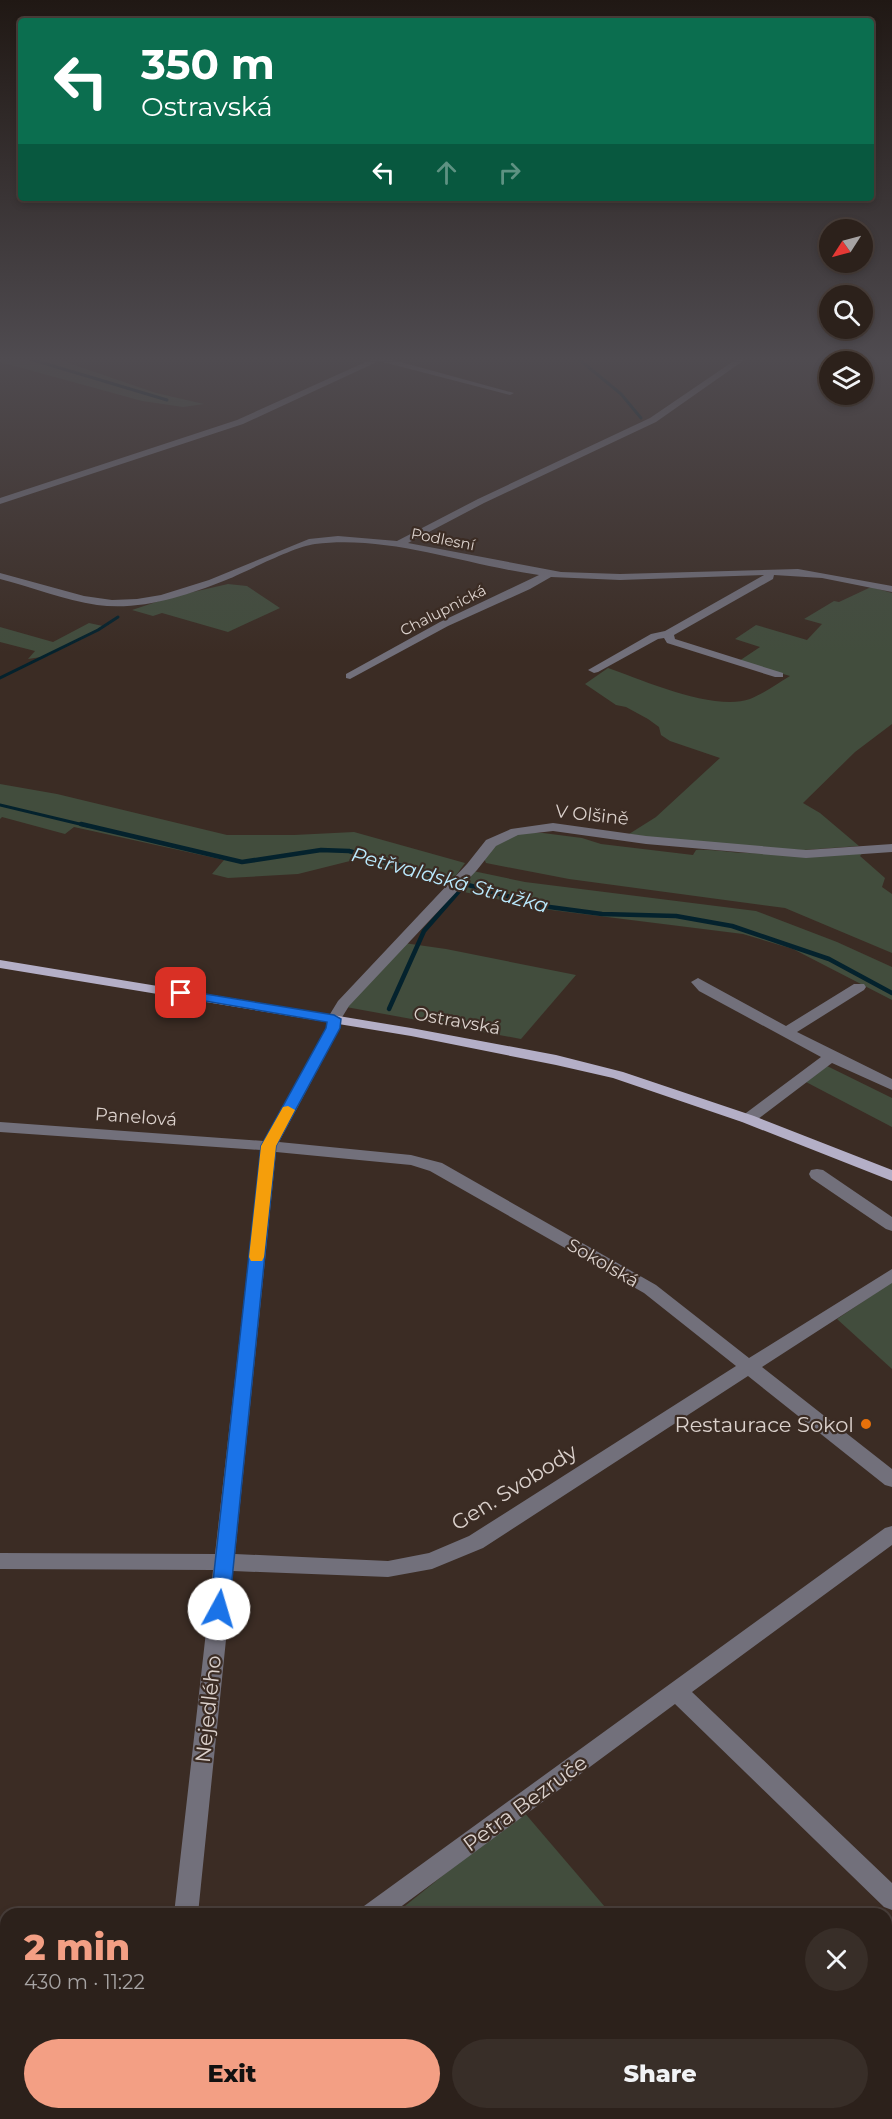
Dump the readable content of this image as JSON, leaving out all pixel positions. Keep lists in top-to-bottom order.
{
  "streets": {
    "main road": ["Ostravská"],
    "street": [
      "Podlesní",
      "Chalupnická",
      "V Olšině",
      "Panelová",
      "Sokolská",
      "Gen. Svobody",
      "Nejedlého",
      "Petra Bezruče"
    ]
  },
  "crossings": [
    ["Podlesní", "Chalupnická"],
    ["V Olšině", "Ostravská"],
    ["V Olšině", "Nejedlého"],
    ["Ostravská", "Nejedlého"],
    ["Panelová", "Sokolská"],
    ["Panelová", "Nejedlého"],
    ["Sokolská", "Gen. Svobody"],
    ["Sokolská", "Nejedlého"],
    ["Gen. Svobody", "Nejedlého"]
  ],
  "water": ["Petřvaldská Stružka"],
  "places": ["Restaurace Sokol"],
  "north": "bottom left",
  "page": {
    "turn": ["350 m", "Ostravská"],
    "heading": ["2 min", "430 m · 11:22"],
    "buttons": ["Exit", "Share"]
  }
}
